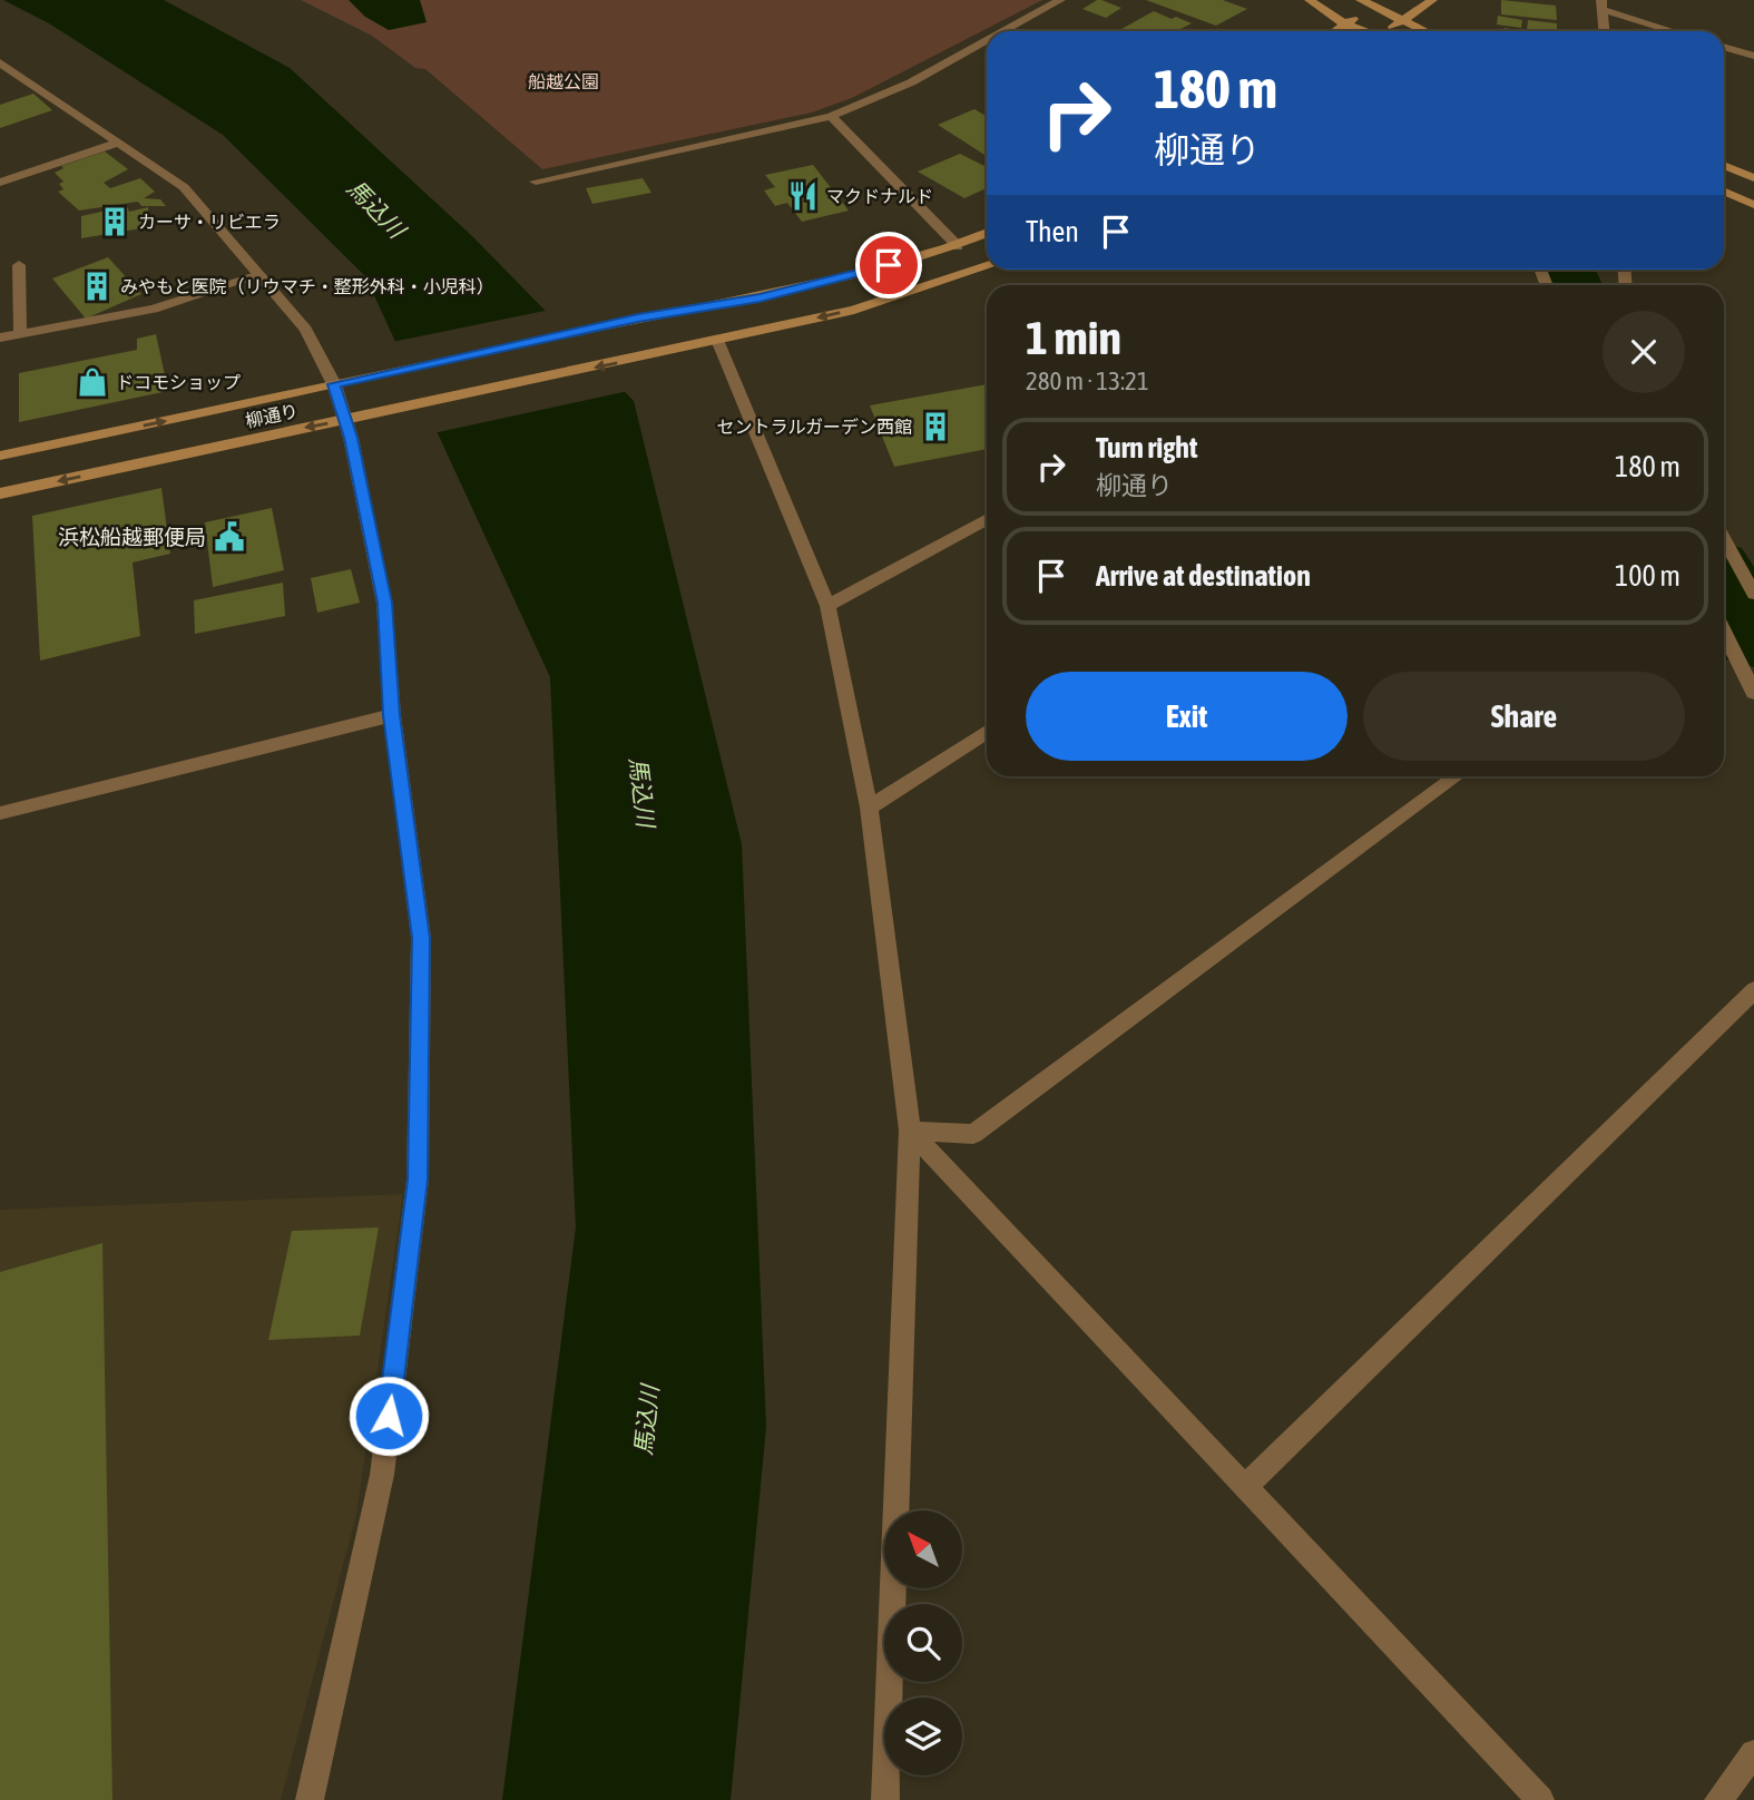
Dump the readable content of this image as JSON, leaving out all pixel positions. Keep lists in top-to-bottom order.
{
  "streets": {
    "street": ["柳通り"]
  },
  "water": ["馬込川"],
  "parks": ["船越公園"],
  "places": {
    "restaurant": ["マクドナルド"],
    "building": ["カーサ・リビエラ", "みやもと医院（リウマチ・整形外科・小児科）", "セントラルガーデン西館"],
    "shop": ["ドコモショップ"],
    "public building": ["浜松船越郵便局"]
  },
  "north": "top left",
  "page": {
    "turn": ["180 m", "柳通り"],
    "then": "Then",
    "heading": ["1 min", "280 m · 13:21"],
    "list": [
      {
        "name": "Turn right",
        "note": "柳通り",
        "value": "180 m"
      },
      {
        "name": "Arrive at destination",
        "value": "100 m"
      }
    ],
    "buttons": ["Exit", "Share"]
  }
}
